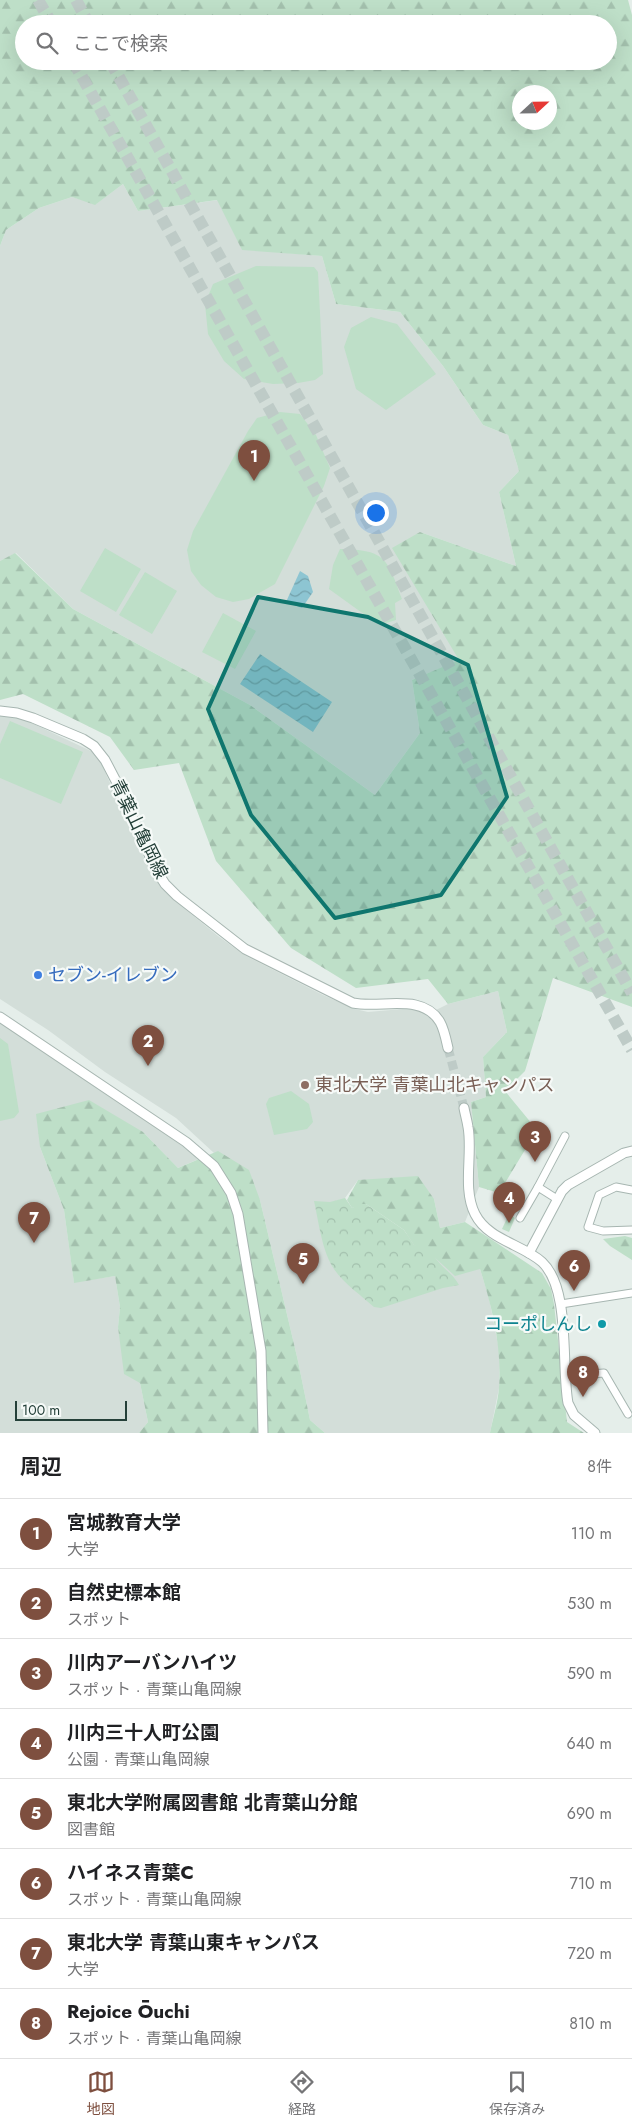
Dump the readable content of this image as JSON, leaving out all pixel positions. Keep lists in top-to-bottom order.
{
  "streets": {
    "street": ["青葉山亀岡線"]
  },
  "places": ["セブン-イレブン", "東北大学 青葉山北キャンパス", "コーポしんし"],
  "scale_bar": "100 m",
  "north": "right",
  "page": {
    "search": "ここで検索",
    "pins": [
      "1",
      "2",
      "3",
      "4",
      "7",
      "5",
      "6",
      "8"
    ],
    "scale": "100 m",
    "heading": ["周辺", "8件"],
    "list": [
      {
        "mark": "1",
        "name": "宮城教育大学",
        "note": "大学",
        "value": "110 m"
      },
      {
        "mark": "2",
        "name": "自然史標本館",
        "note": "スポット",
        "value": "530 m"
      },
      {
        "mark": "3",
        "name": "川内アーバンハイツ",
        "note": "スポット · 青葉山亀岡線",
        "value": "590 m"
      },
      {
        "mark": "4",
        "name": "川内三十人町公園",
        "note": "公園 · 青葉山亀岡線",
        "value": "640 m"
      },
      {
        "mark": "5",
        "name": "東北大学附属図書館 北青葉山分館",
        "note": "図書館",
        "value": "690 m"
      },
      {
        "mark": "6",
        "name": "ハイネス青葉C",
        "note": "スポット · 青葉山亀岡線",
        "value": "710 m"
      },
      {
        "mark": "7",
        "name": "東北大学 青葉山東キャンパス",
        "note": "大学",
        "value": "720 m"
      },
      {
        "mark": "8",
        "name": "Rejoice Ōuchi",
        "note": "スポット · 青葉山亀岡線",
        "value": "810 m"
      }
    ],
    "nav": ["地図", "経路", "保存済み"]
  }
}
